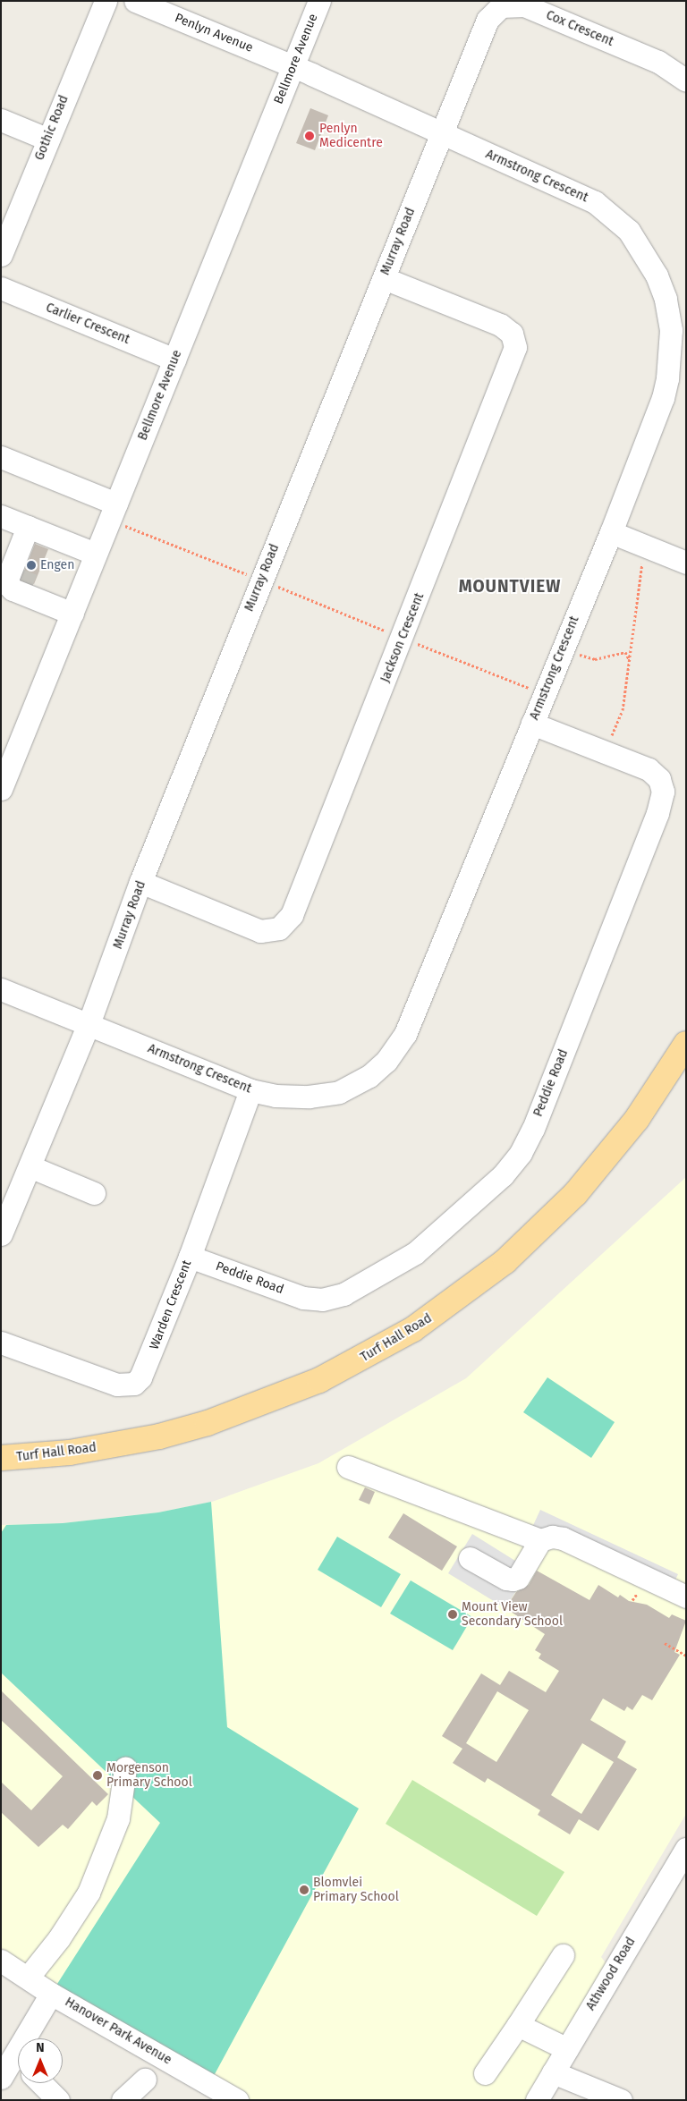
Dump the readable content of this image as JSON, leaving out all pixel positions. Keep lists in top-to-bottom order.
{
  "streets": {
    "main road": ["Turf Hall Road"],
    "street": [
      "Cox Crescent",
      "Penlyn Avenue",
      "Bellmore Avenue",
      "Gothic Road",
      "Armstrong Crescent",
      "Murray Road",
      "Carlier Crescent",
      "Jackson Crescent",
      "Peddie Road",
      "Warden Crescent",
      "Athwood Road",
      "Hanover Park Avenue"
    ]
  },
  "crossings": [
    ["Cox Crescent", "Armstrong Crescent"],
    ["Cox Crescent", "Murray Road"],
    ["Penlyn Avenue", "Bellmore Avenue"],
    ["Penlyn Avenue", "Armstrong Crescent"],
    ["Bellmore Avenue", "Armstrong Crescent"],
    ["Bellmore Avenue", "Carlier Crescent"],
    ["Armstrong Crescent", "Murray Road"],
    ["Armstrong Crescent", "Peddie Road"],
    ["Armstrong Crescent", "Warden Crescent"],
    ["Murray Road", "Jackson Crescent"],
    ["Peddie Road", "Warden Crescent"]
  ],
  "districts": ["MOUNTVIEW"],
  "places": [
    "Penlyn Medicentre",
    "Engen",
    "Mount View Secondary School",
    "Morgenson Primary School",
    "Blomvlei Primary School"
  ],
  "north": "top"
}
